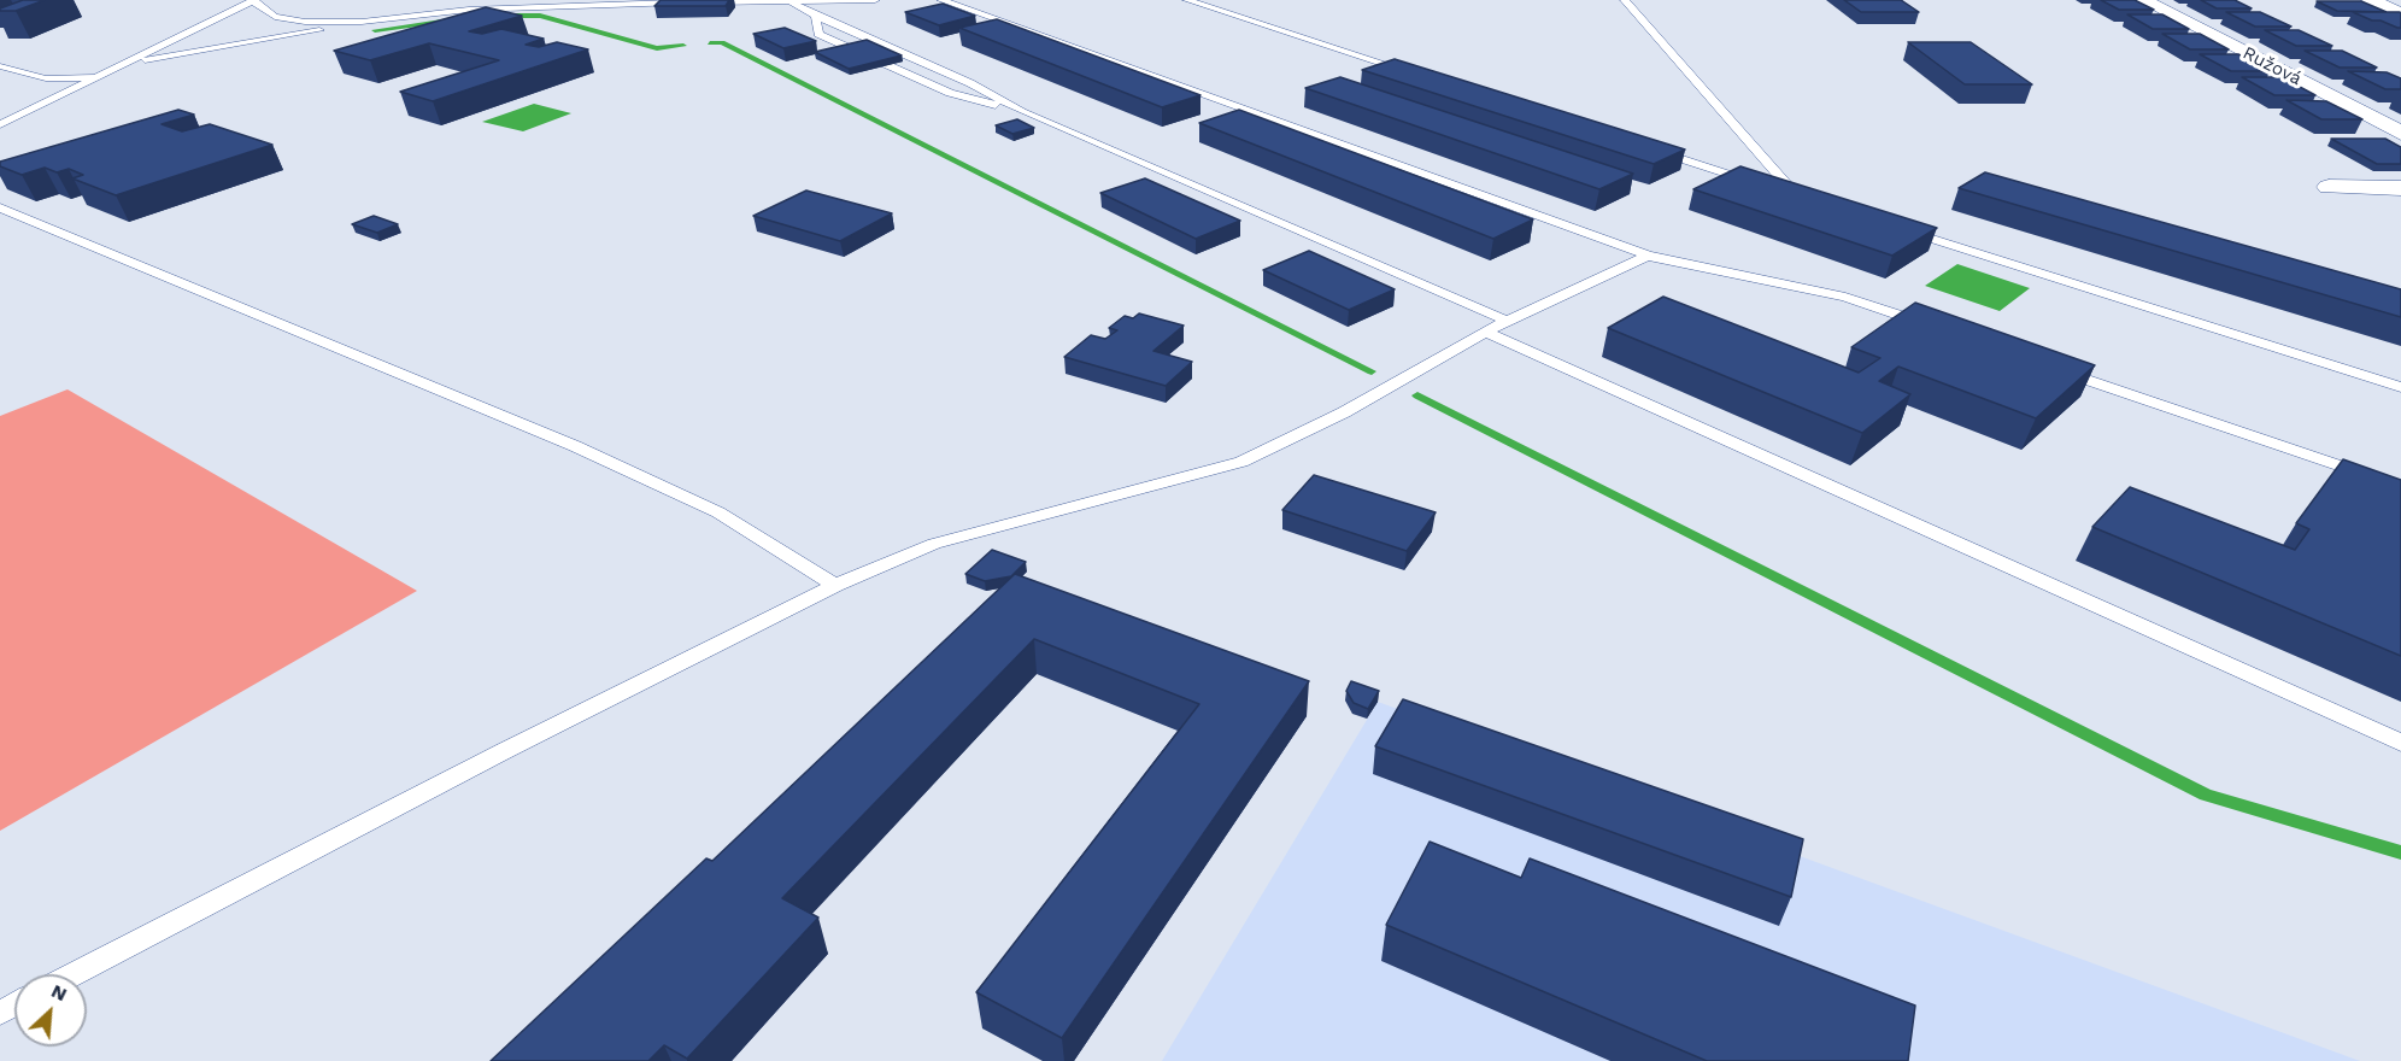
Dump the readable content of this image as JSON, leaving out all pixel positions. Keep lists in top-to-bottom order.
{
  "streets": {
    "street": ["Ružová"]
  },
  "north": "top right"
}
